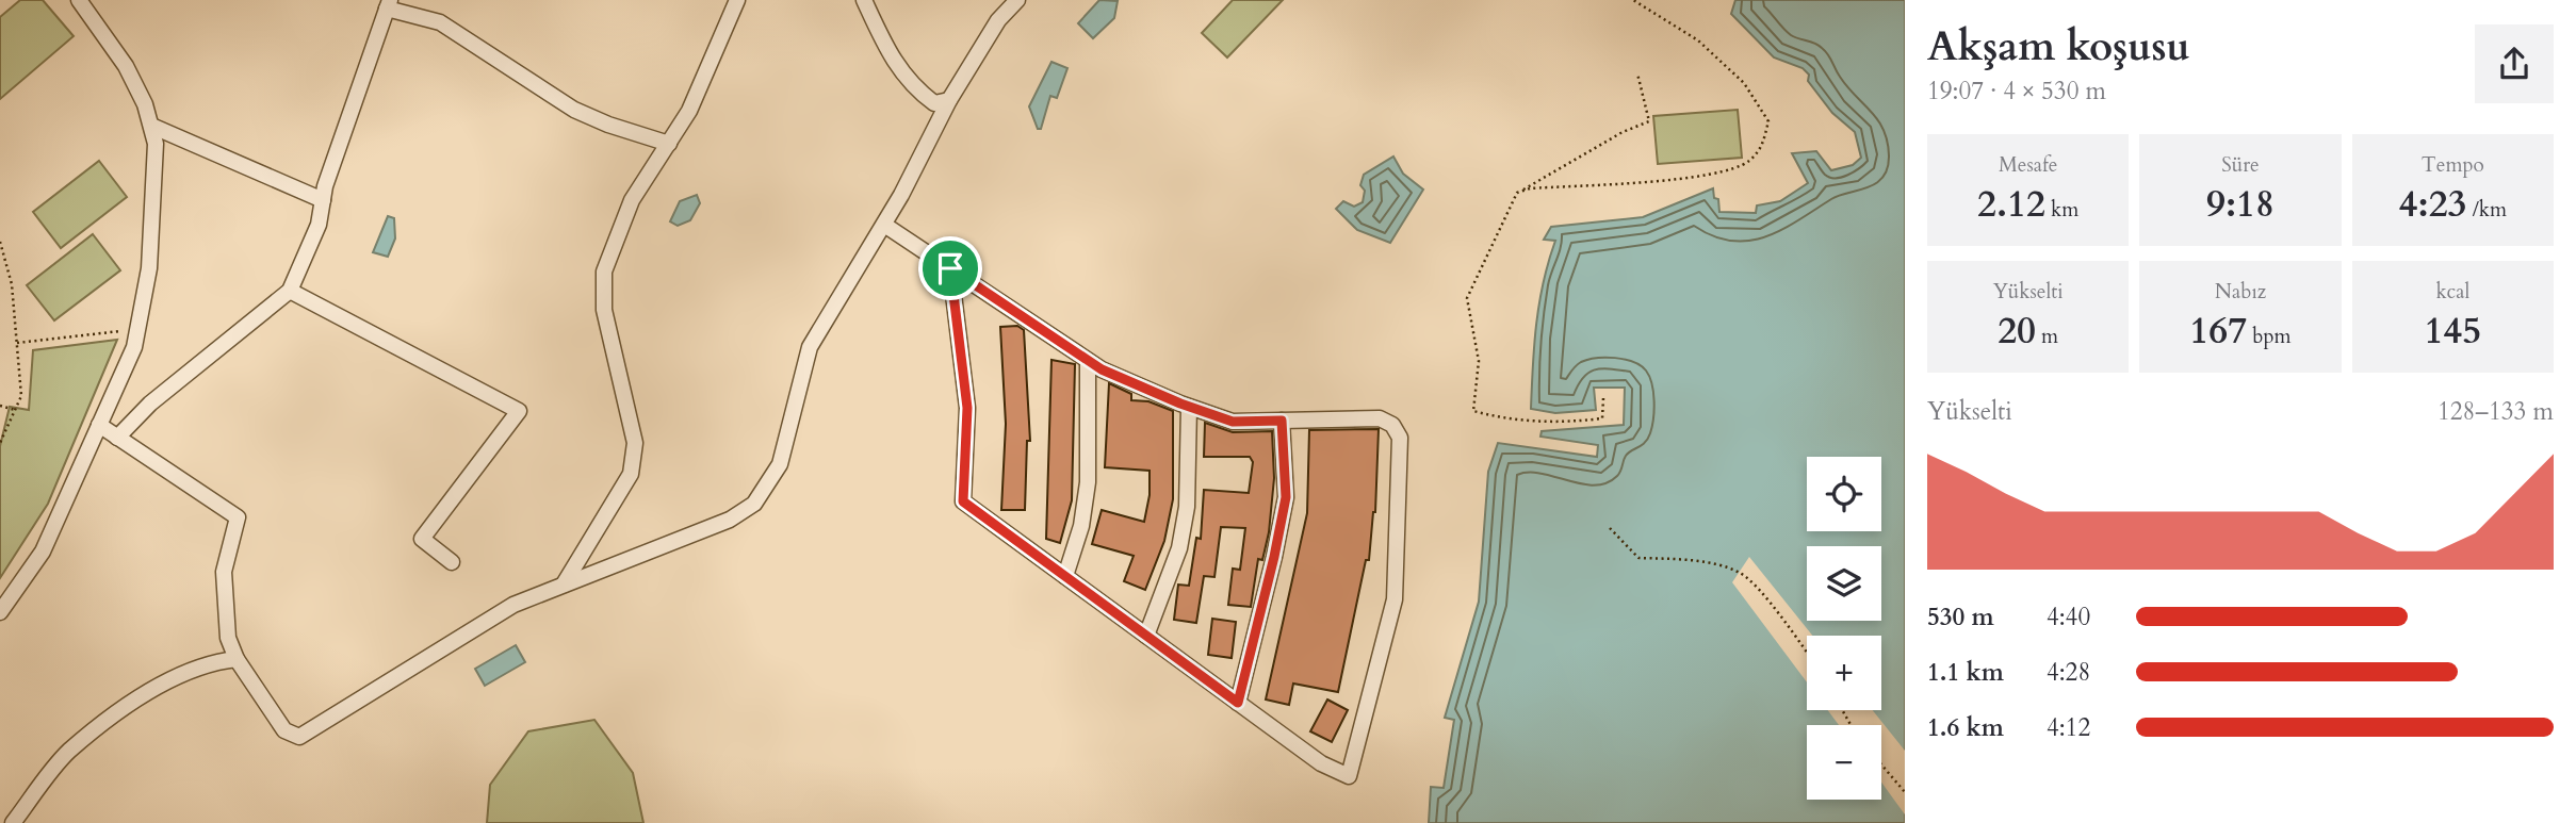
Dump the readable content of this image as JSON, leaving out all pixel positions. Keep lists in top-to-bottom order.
{
  "page": {
    "heading": ["Akşam koşusu", "19:07 · 4 × 530 m"],
    "stats": [
      ["Mesafe", "2.12 km"],
      ["Süre", "9:18"],
      ["Tempo", "4:23 /km"],
      ["Yükselti", "20 m"],
      ["Nabız", "167 bpm"],
      ["kcal", "145"]
    ],
    "chart": ["Yükselti", "128–133 m"],
    "map_buttons": ["+", "−"],
    "list": [
      {
        "name": "530 m",
        "note": "4:40"
      },
      {
        "name": "1.1 km",
        "note": "4:28"
      },
      {
        "name": "1.6 km",
        "note": "4:12"
      }
    ]
  }
}
